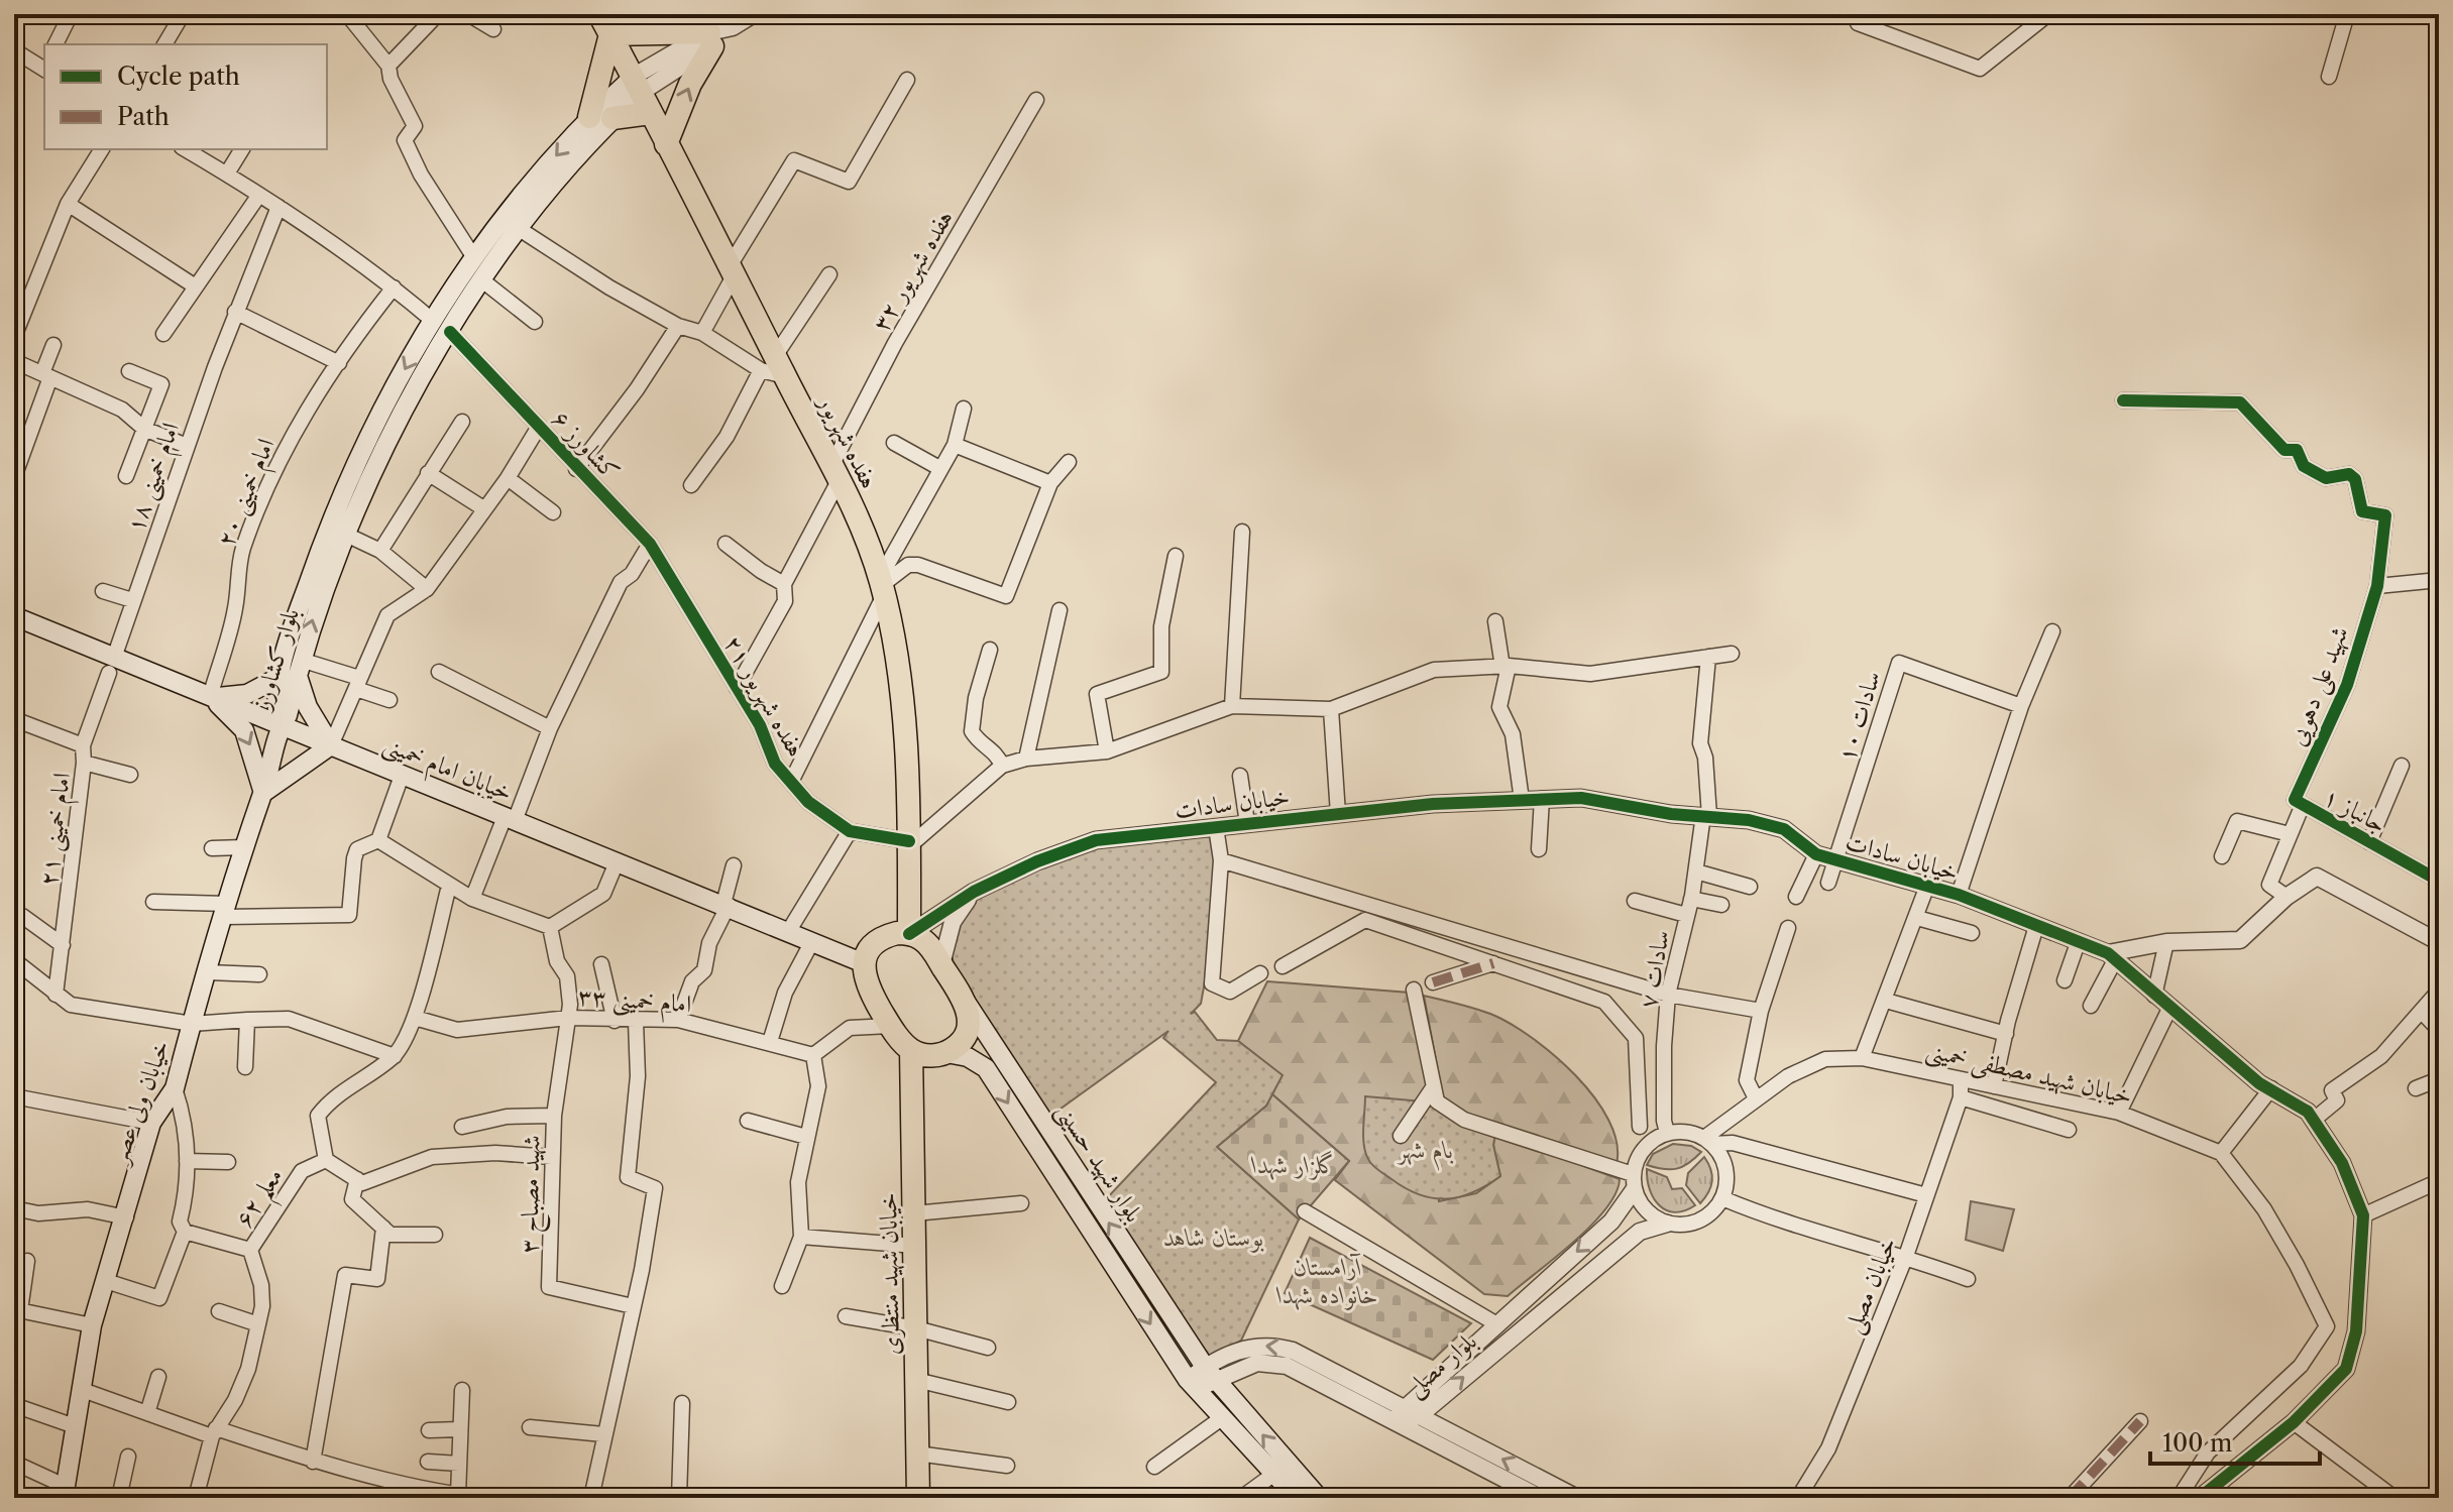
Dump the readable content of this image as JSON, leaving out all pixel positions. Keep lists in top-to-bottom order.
{
  "streets": {
    "main road": [
      "هفده شهریور",
      "بلوار کشاورز",
      "خیابان امام خمینی",
      "خیابان ولی عصر",
      "بلوار شهید حسینی",
      "خیابان شهید منتظری"
    ],
    "street": [
      "هفده شهریور ۳۲",
      "کشاورز ۶",
      "امام خمینی ۱۸",
      "امام خمینی ۲۰",
      "شهید علی دهویی",
      "هفده شهریور ۲۱",
      "سادات ۱۰",
      "خیابان سادات",
      "جانباز ۱",
      "امام خمینی ۲۱",
      "سادات ۷",
      "امام خمینی ۳۳",
      "خیابان شهید مصطفی خمینی",
      "شهید مصباح ۳",
      "معلم ۶۲",
      "خیابان مصلی",
      "بلوار مصلی"
    ]
  },
  "crossings": [
    ["هفده شهریور ۳۲", "هفده شهریور"],
    ["هفده شهریور ۳۲", "هفده شهریور ۲۱"],
    ["هفده شهریور", "بلوار کشاورز"],
    ["هفده شهریور", "هفده شهریور ۲۱"],
    ["هفده شهریور", "خیابان امام خمینی"],
    ["هفده شهریور", "خیابان سادات"],
    ["هفده شهریور", "بلوار شهید حسینی"],
    ["هفده شهریور", "خیابان شهید منتظری"],
    ["کشاورز ۶", "بلوار کشاورز"],
    ["کشاورز ۶", "هفده شهریور ۲۱"],
    ["امام خمینی ۱۸", "خیابان امام خمینی"],
    ["امام خمینی ۱۸", "امام خمینی ۲۱"],
    ["امام خمینی ۲۰", "خیابان امام خمینی"],
    ["بلوار کشاورز", "خیابان امام خمینی"],
    ["بلوار کشاورز", "خیابان ولی عصر"],
    ["شهید علی دهویی", "جانباز ۱"],
    ["سادات ۱۰", "خیابان سادات"],
    ["خیابان امام خمینی", "خیابان سادات"],
    ["خیابان امام خمینی", "امام خمینی ۲۱"],
    ["خیابان امام خمینی", "خیابان ولی عصر"],
    ["خیابان امام خمینی", "بلوار شهید حسینی"],
    ["خیابان امام خمینی", "خیابان شهید منتظری"],
    ["خیابان سادات", "سادات ۷"],
    ["خیابان سادات", "بلوار شهید حسینی"],
    ["خیابان سادات", "خیابان شهید منتظری"],
    ["سادات ۷", "خیابان شهید مصطفی خمینی"],
    ["سادات ۷", "بلوار مصلی"],
    ["امام خمینی ۳۳", "شهید مصباح ۳"],
    ["خیابان شهید مصطفی خمینی", "خیابان مصلی"],
    ["خیابان شهید مصطفی خمینی", "بلوار مصلی"],
    ["بلوار شهید حسینی", "خیابان شهید منتظری"]
  ],
  "parks": [
    "بام شهر",
    "گلزار شهدا",
    "بوستان شاهد",
    "آرامستان خانواده شهدا"
  ],
  "legend": ["Cycle path", "Path"],
  "scale_bar": "100 m"
}
